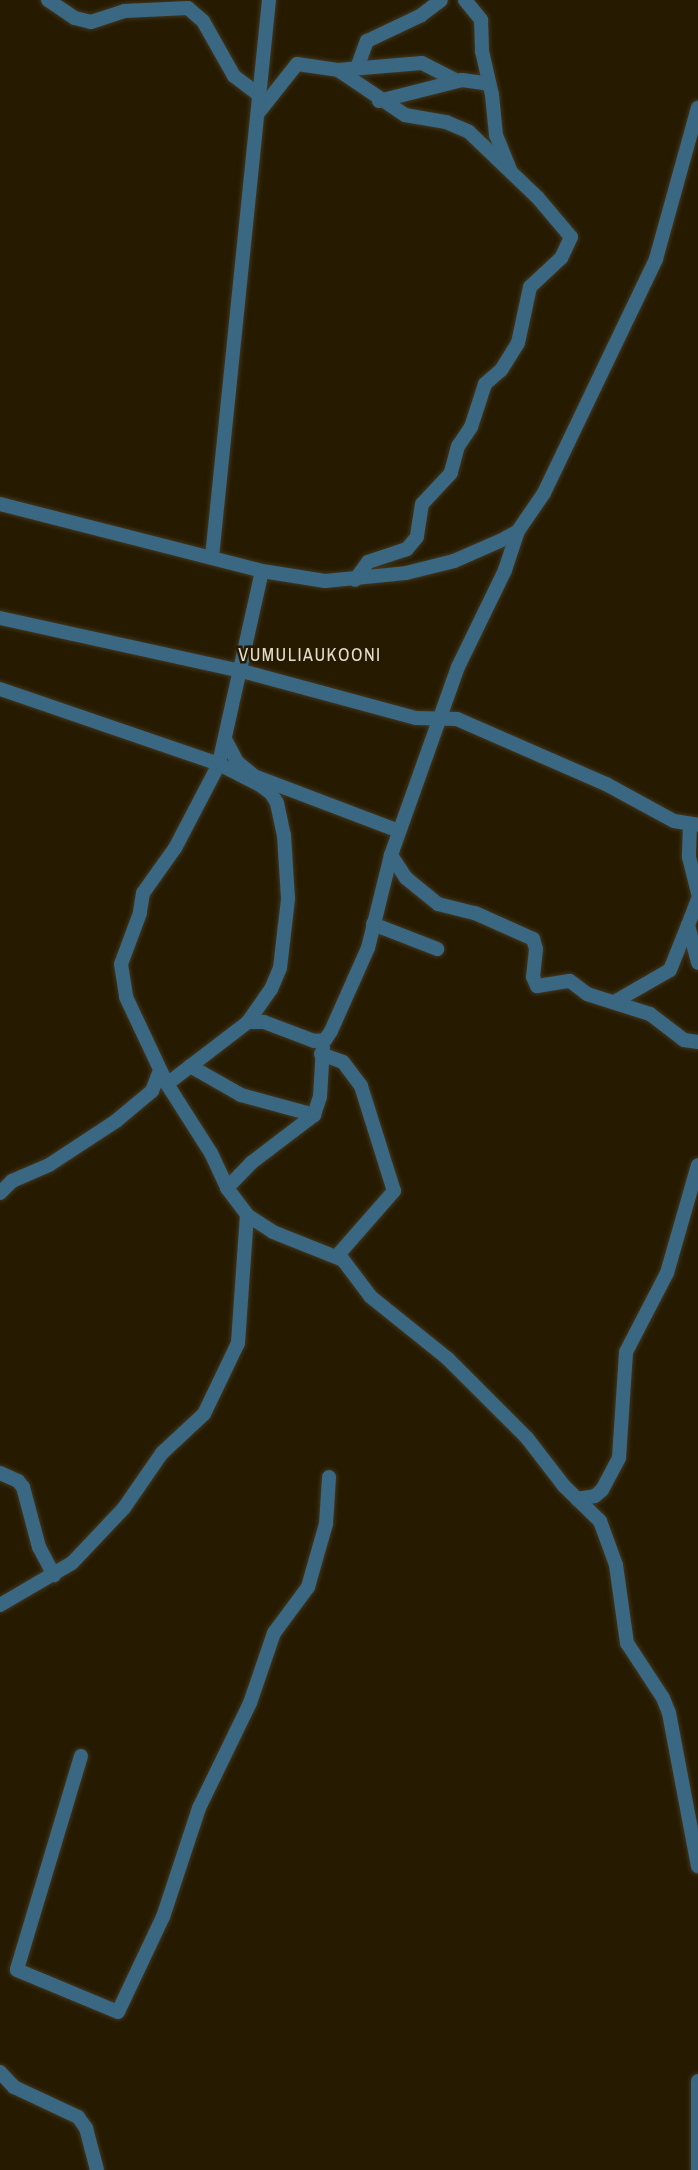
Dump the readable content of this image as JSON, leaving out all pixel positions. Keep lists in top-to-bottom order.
{
  "districts": ["VUMULIAUKOONI"]
}
